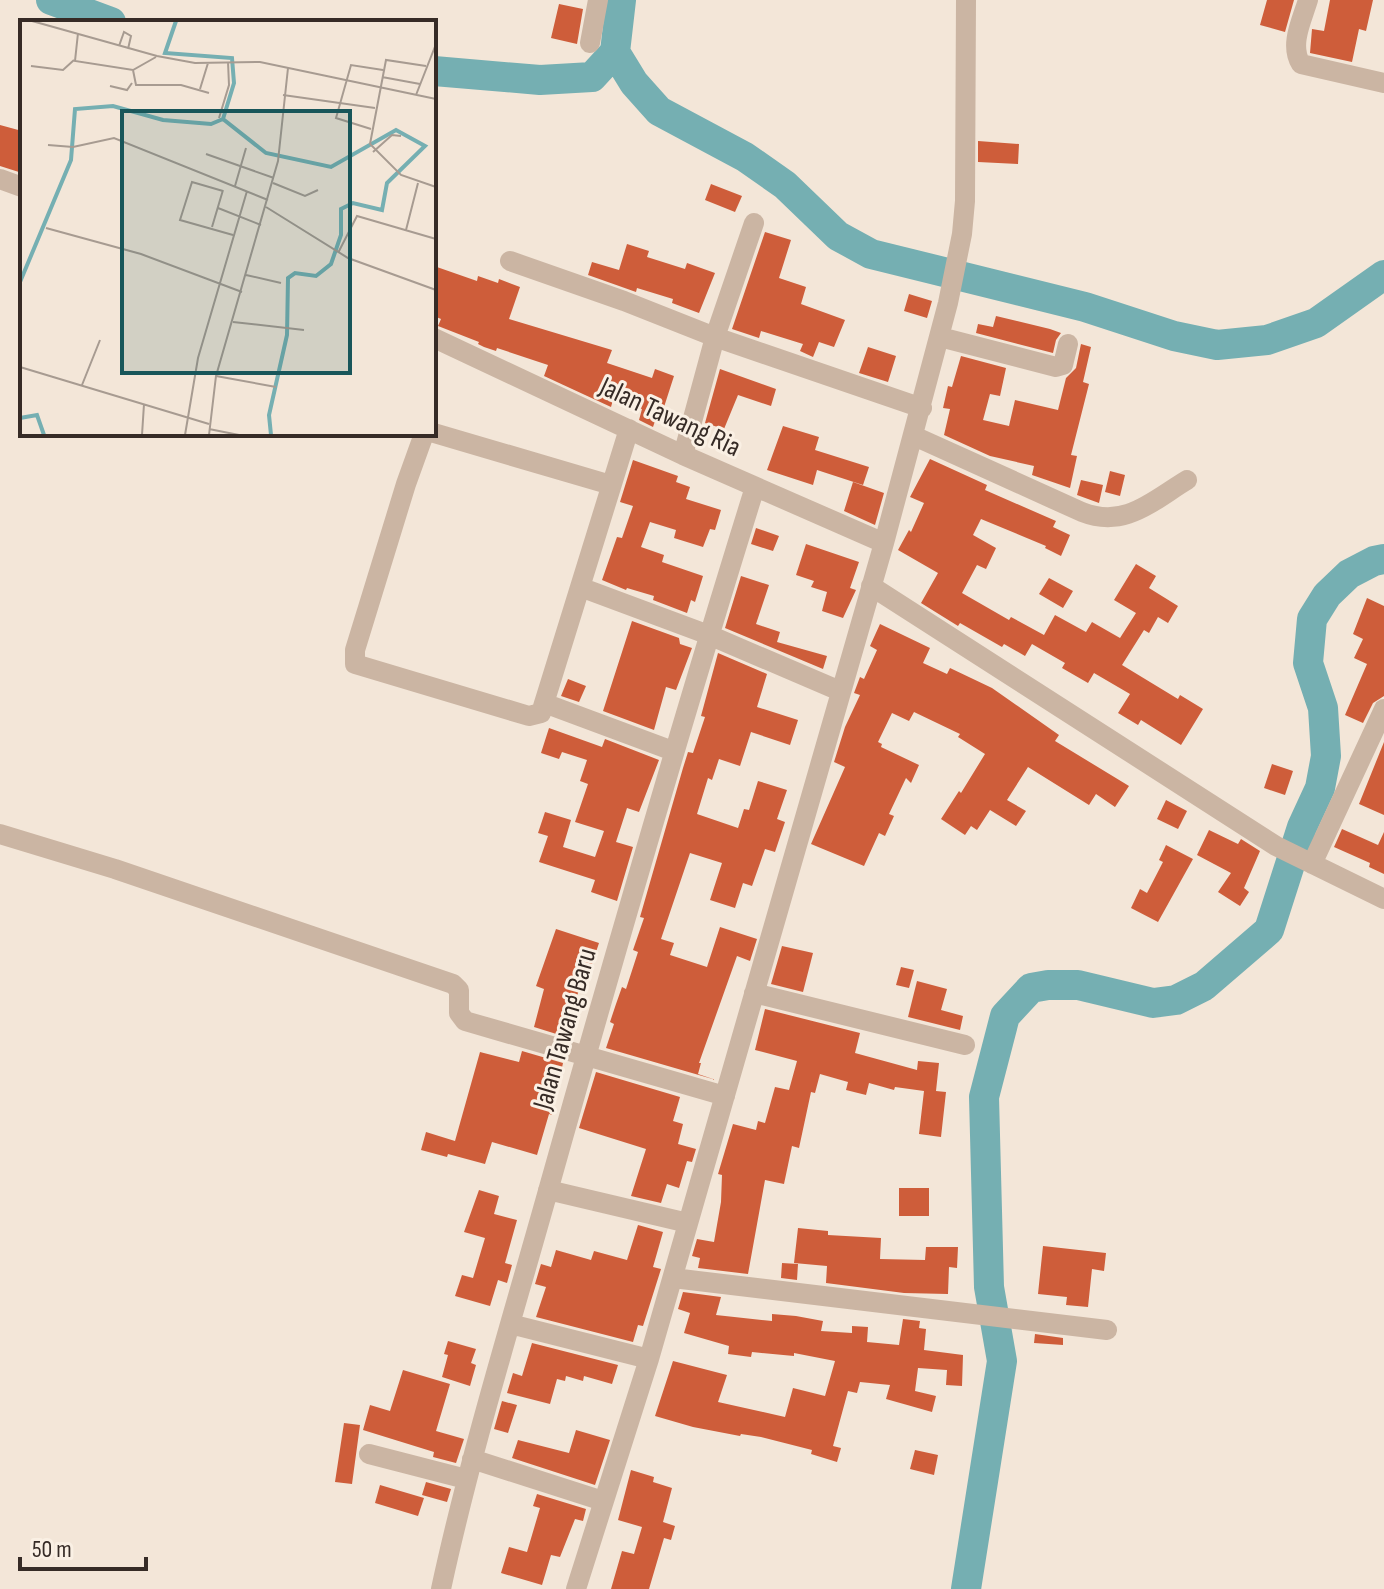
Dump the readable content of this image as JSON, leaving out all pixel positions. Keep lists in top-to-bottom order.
{
  "streets": {
    "street": ["Jalan Tawang Ria", "Jalan Tawang Baru"]
  },
  "crossings": [
    ["Jalan Tawang Ria", "Jalan Tawang Baru"]
  ],
  "scale_bar": "50 m"
}
